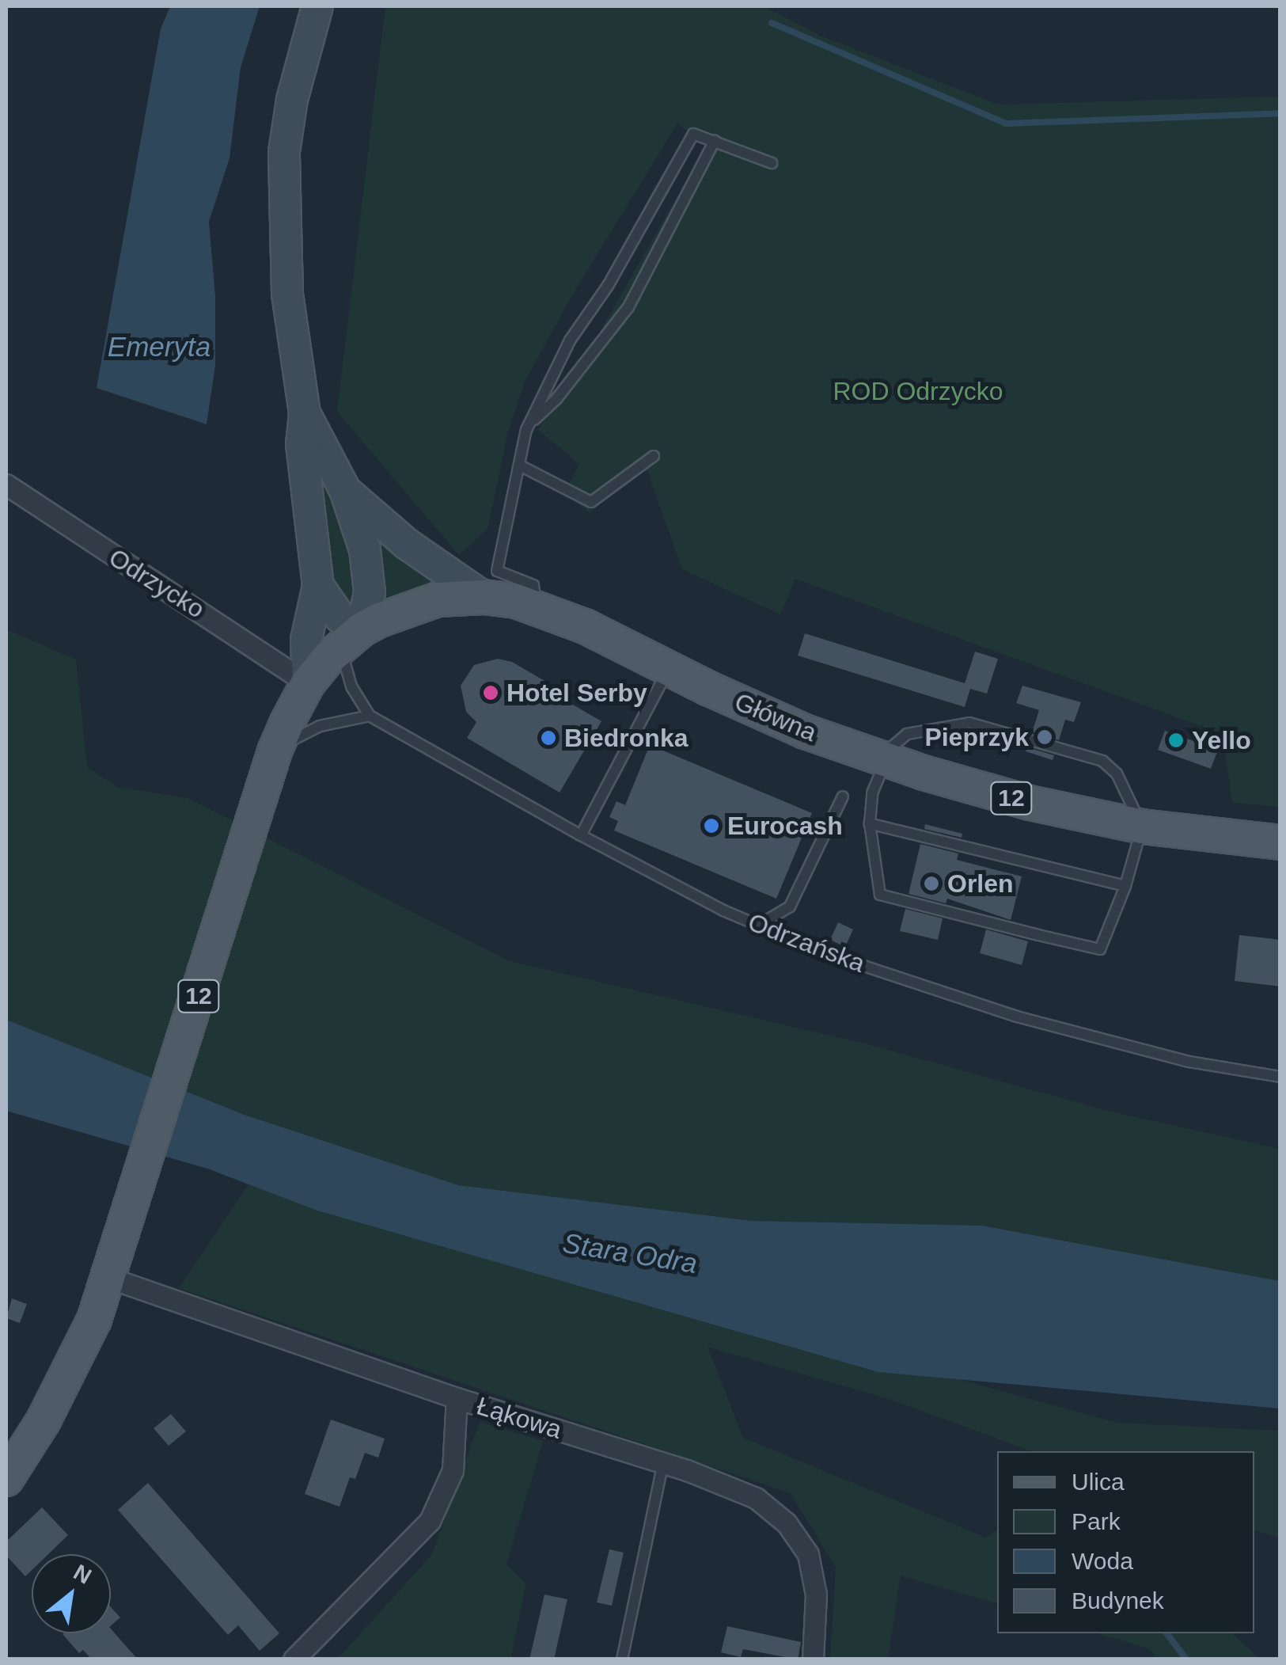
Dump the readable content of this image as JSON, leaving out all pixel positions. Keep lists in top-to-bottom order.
{
  "streets": {
    "main road": ["Główna", "12"],
    "street": ["Odrzycko", "Łąkowa"],
    "lane": ["Odrzańska"]
  },
  "crossings": [
    ["Odrzycko", "Główna"],
    ["Odrzycko", "12"],
    ["Główna", "12"],
    ["12", "Łąkowa"]
  ],
  "water": ["Emeryta", "Stara Odra"],
  "parks": ["ROD Odrzycko"],
  "places": [
    "Hotel Serby",
    "Pieprzyk",
    "Biedronka",
    "Yello",
    "Eurocash",
    "Orlen"
  ],
  "legend": [
    "Ulica",
    "Park",
    "Woda",
    "Budynek"
  ],
  "north": "top right"
}
